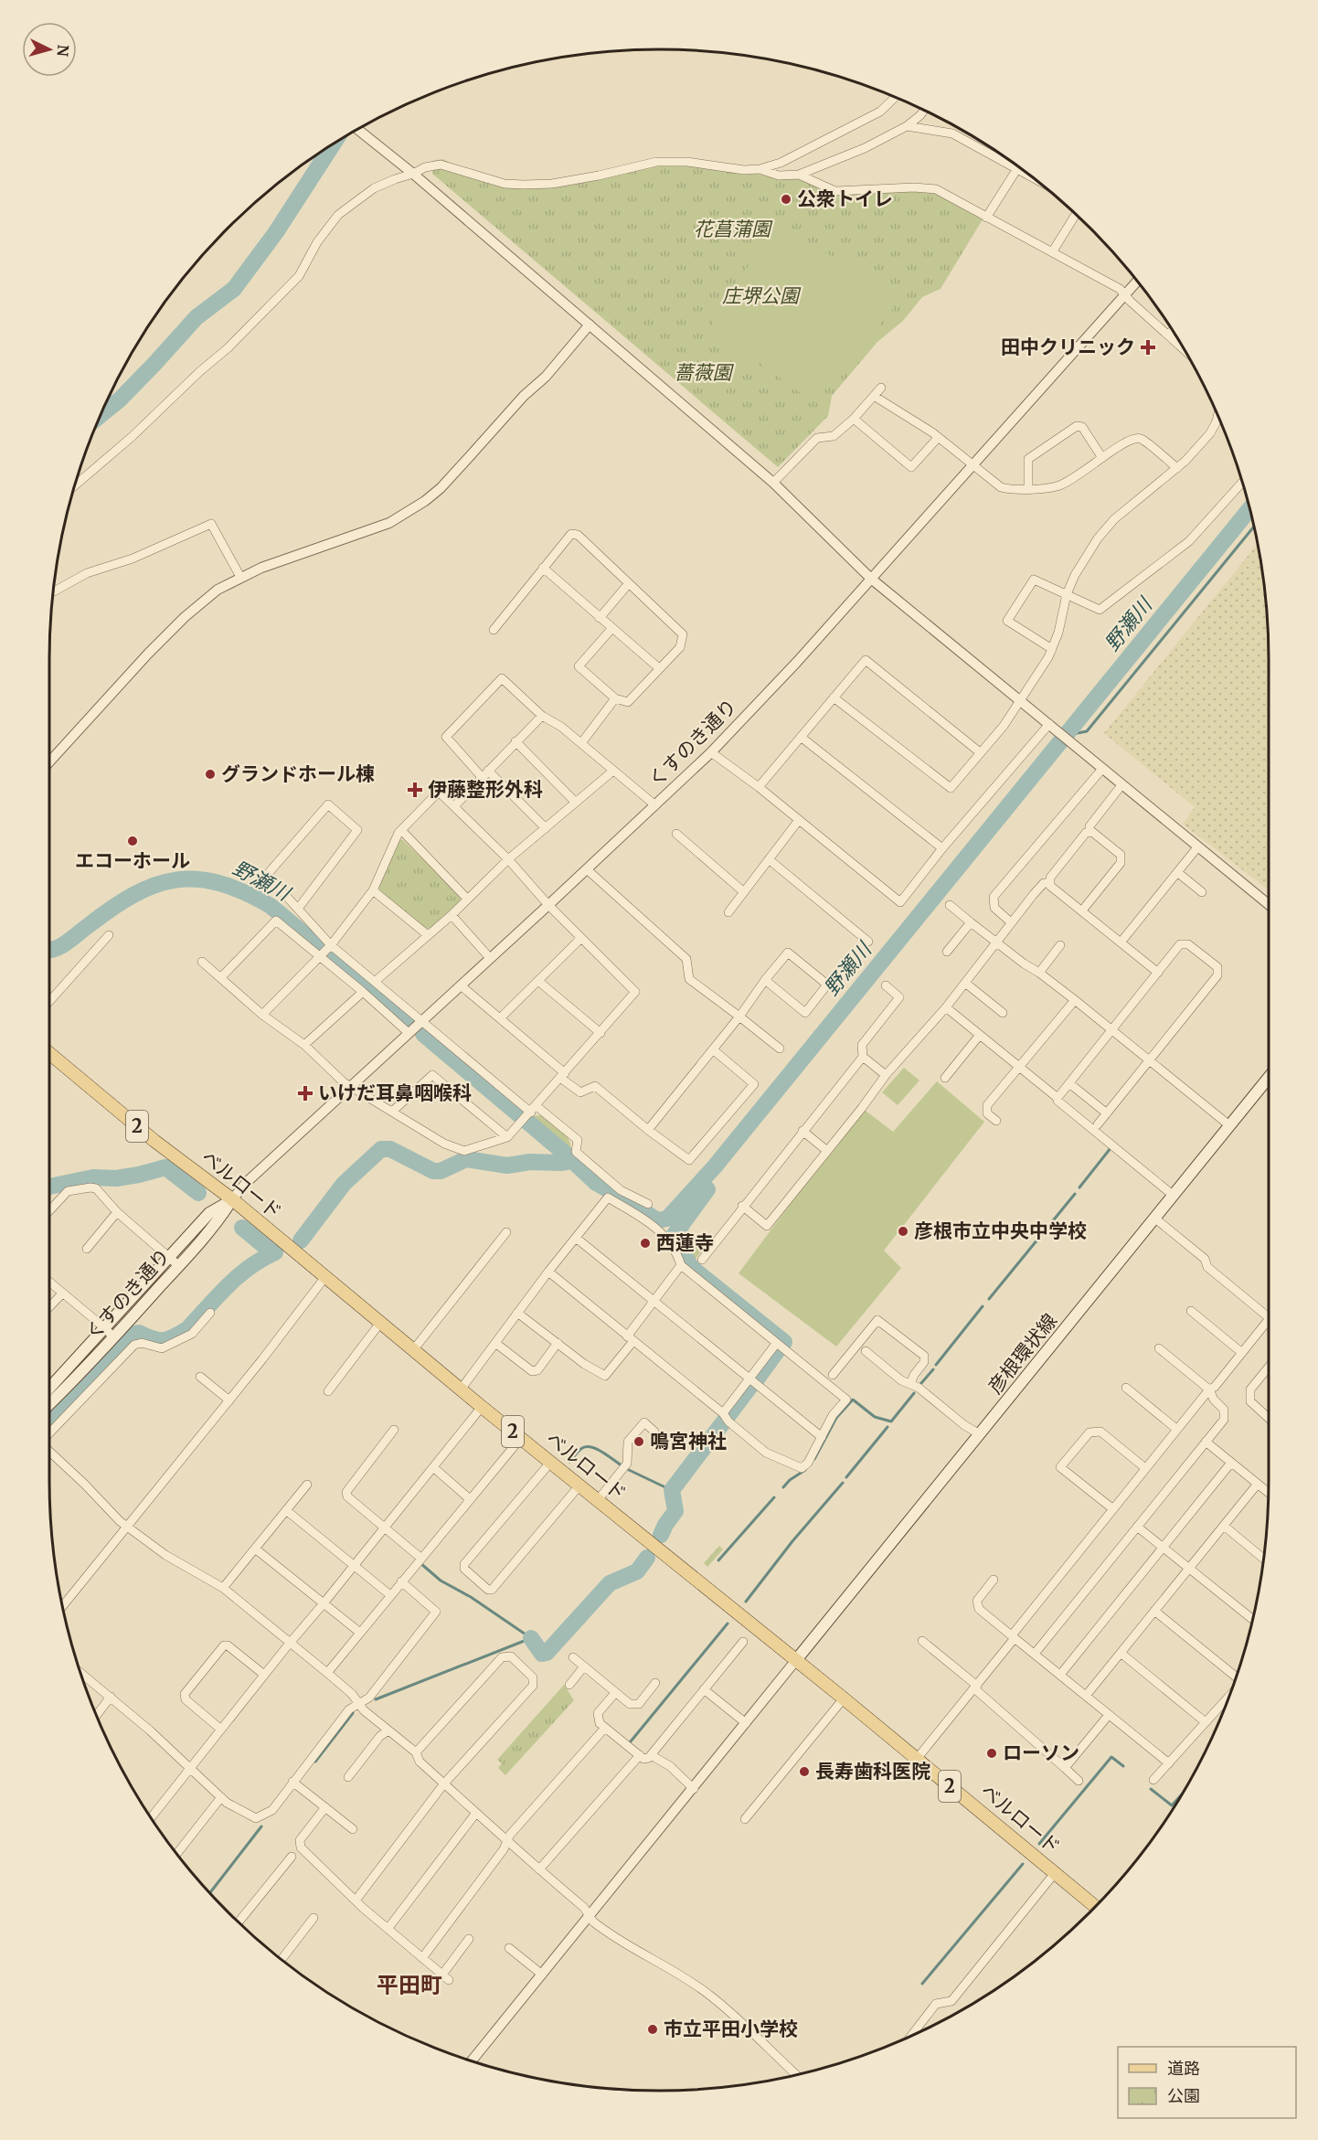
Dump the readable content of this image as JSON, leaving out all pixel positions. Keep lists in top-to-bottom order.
{
  "streets": {
    "main road": [
      "くすのき通り",
      "2",
      "ベルロード",
      "彦根環状線"
    ]
  },
  "crossings": [
    ["くすのき通り", "ベルロード"],
    ["ベルロード", "彦根環状線"]
  ],
  "districts": ["平田町"],
  "water": ["野瀬川"],
  "parks": ["花菖蒲園", "庄堺公園", "薔薇園"],
  "places": {
    "other": [
      "公衆トイレ",
      "グランドホール棟",
      "エコーホール",
      "彦根市立中央中学校",
      "西蓮寺",
      "鳴宮神社",
      "ローソン",
      "長寿歯科医院",
      "市立平田小学校"
    ],
    "health": ["田中クリニック", "伊藤整形外科", "いけだ耳鼻咽喉科"]
  },
  "legend": ["道路", "公園"],
  "north": "right"
}
